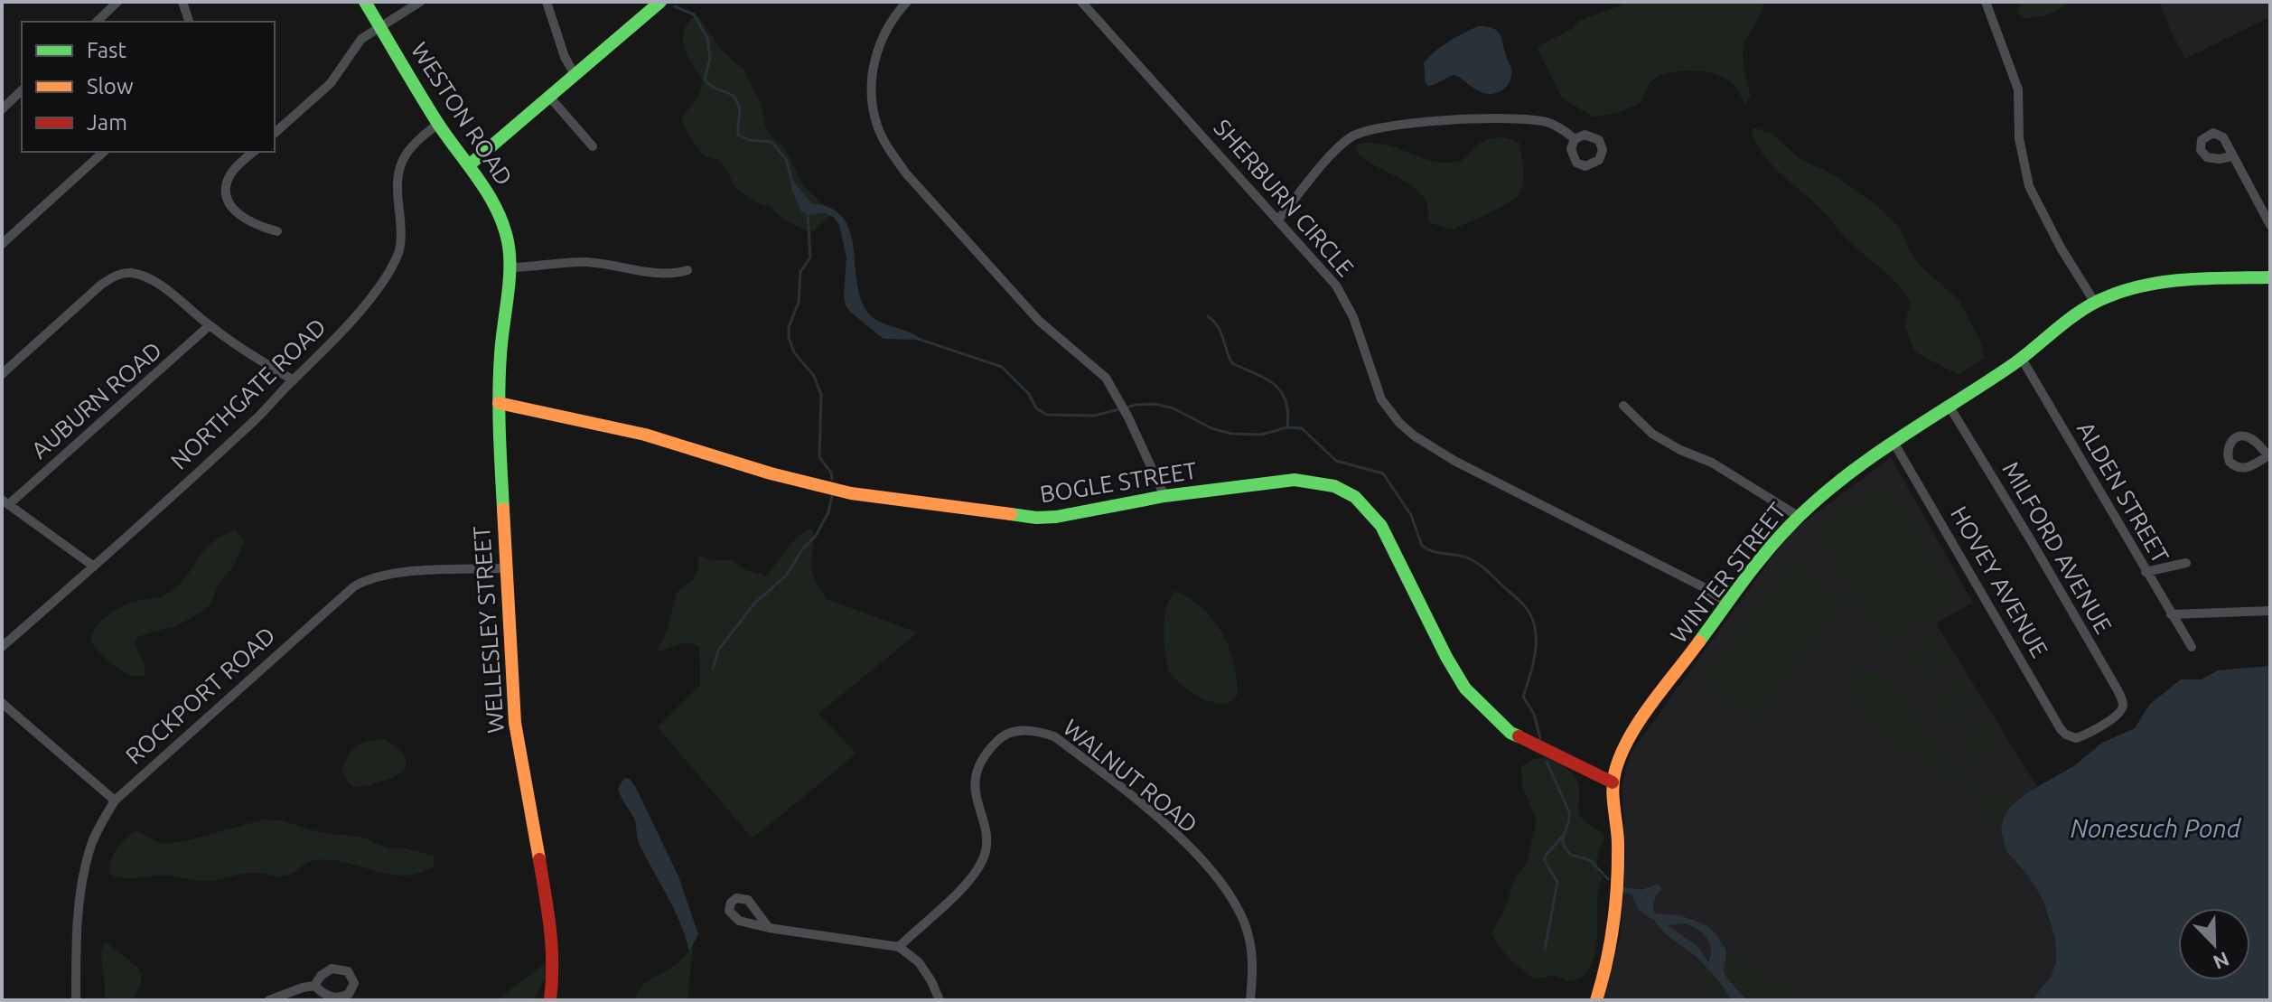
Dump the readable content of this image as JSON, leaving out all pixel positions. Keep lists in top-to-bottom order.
{
  "streets": {
    "street": [
      "WESTON ROAD",
      "SHERBURN CIRCLE",
      "NORTHGATE ROAD",
      "AUBURN ROAD",
      "BOGLE STREET",
      "ALDEN STREET",
      "MILFORD AVENUE",
      "WINTER STREET",
      "HOVEY AVENUE",
      "WELLESLEY STREET",
      "ROCKPORT ROAD",
      "WALNUT ROAD"
    ]
  },
  "crossings": [
    ["WESTON ROAD", "NORTHGATE ROAD"],
    ["WESTON ROAD", "WELLESLEY STREET"],
    ["SHERBURN CIRCLE", "WINTER STREET"],
    ["BOGLE STREET", "WINTER STREET"],
    ["BOGLE STREET", "WELLESLEY STREET"],
    ["ALDEN STREET", "WINTER STREET"],
    ["MILFORD AVENUE", "WINTER STREET"],
    ["MILFORD AVENUE", "HOVEY AVENUE"],
    ["WINTER STREET", "HOVEY AVENUE"],
    ["WELLESLEY STREET", "ROCKPORT ROAD"]
  ],
  "water": ["Nonesuch Pond"],
  "legend": ["Fast", "Slow", "Jam"],
  "north": "bottom right"
}
